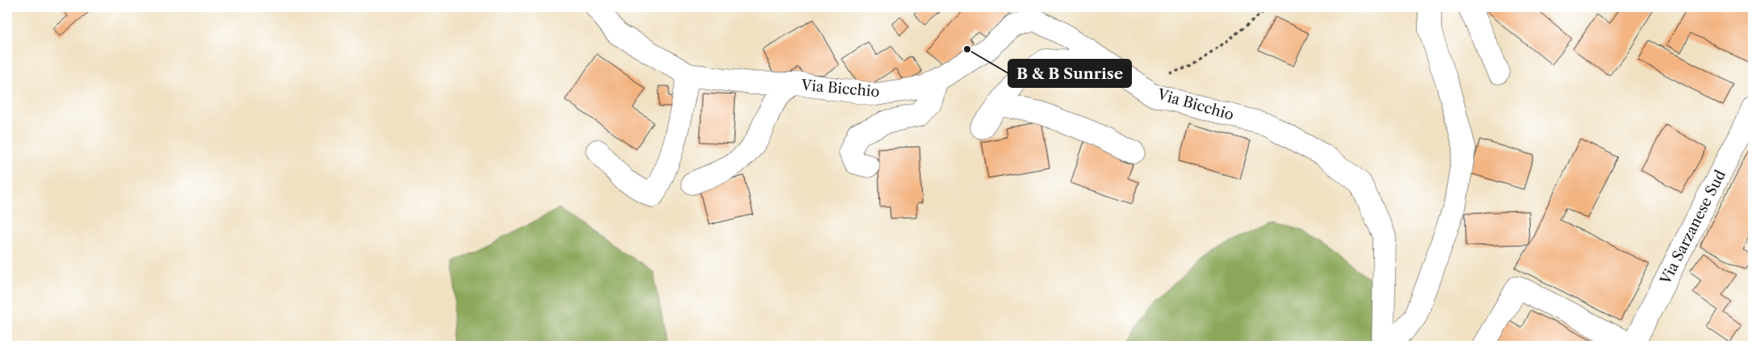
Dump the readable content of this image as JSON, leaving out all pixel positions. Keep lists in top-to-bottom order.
{
  "streets": {
    "street": ["Via Bicchio", "Via Sarzanese Sud"]
  },
  "places": ["B & B Sunrise"]
}
